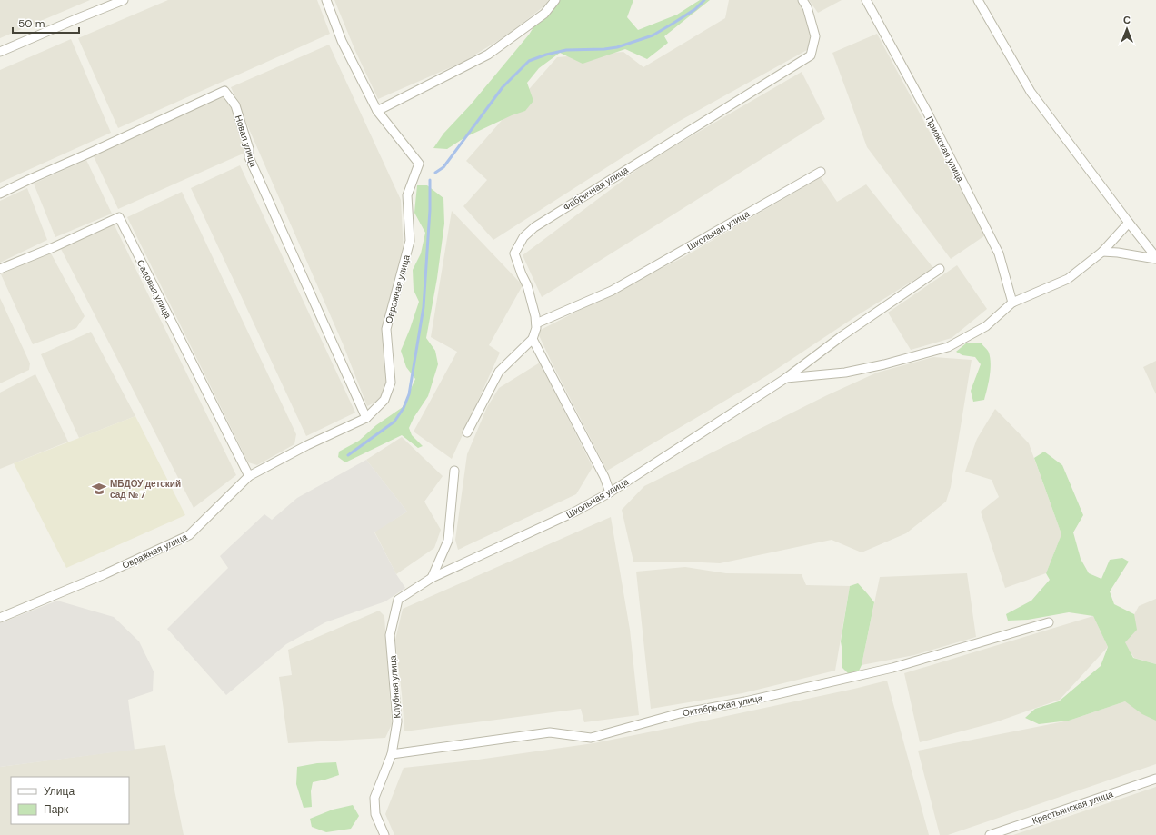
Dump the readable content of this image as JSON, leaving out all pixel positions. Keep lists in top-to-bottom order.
{
  "streets": {
    "street": [
      "Новая улица",
      "Приокская улица",
      "Фабричная улица",
      "Школьная улица",
      "Садовая улица",
      "Овражная улица",
      "Клубная улица",
      "Октябрьская улица",
      "Крестьянская улица"
    ]
  },
  "crossings": [
    ["Новая улица", "Овражная улица"],
    ["Приокская улица", "Школьная улица"],
    ["Фабричная улица", "Школьная улица"],
    ["Школьная улица", "Клубная улица"],
    ["Садовая улица", "Овражная улица"],
    ["Клубная улица", "Октябрьская улица"]
  ],
  "places": {
    "school or university": ["МБДОУ детский сад № 7"]
  },
  "legend": ["Улица", "Парк"],
  "scale_bar": "50 m",
  "north": "top"
}
